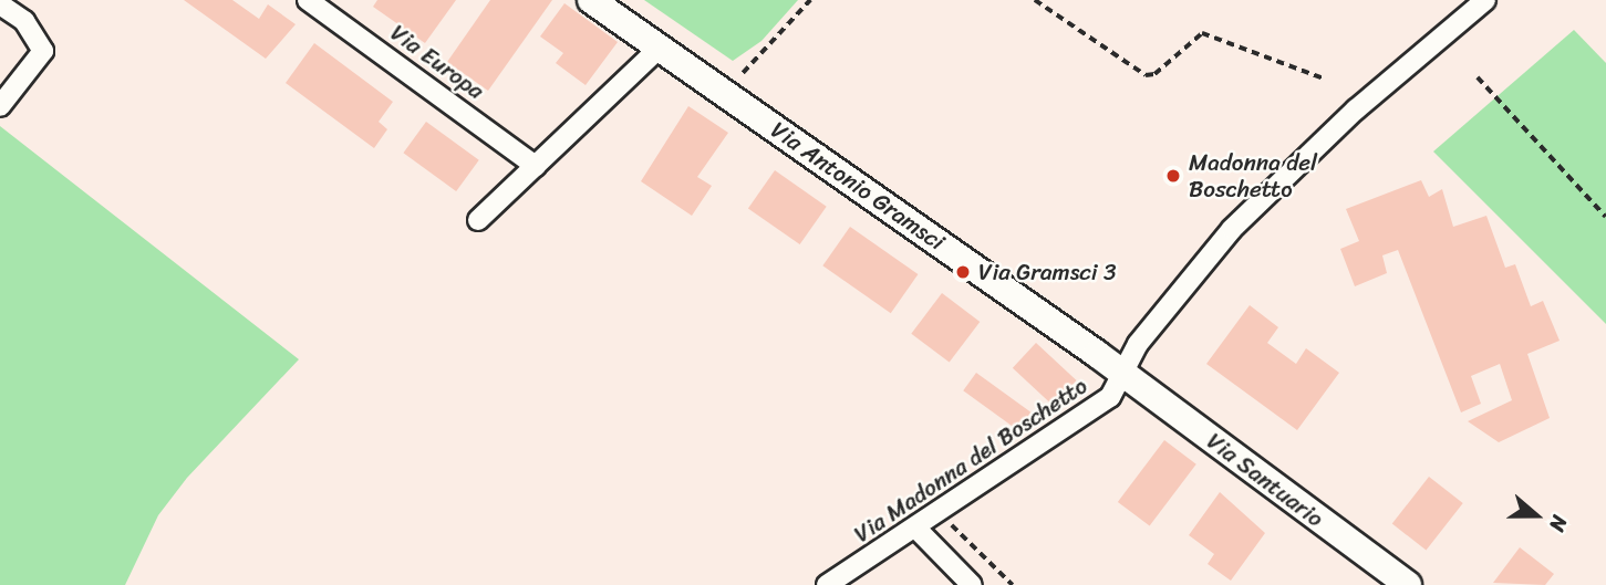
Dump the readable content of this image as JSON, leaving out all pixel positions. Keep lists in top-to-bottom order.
{
  "streets": {
    "street": [
      "Via Europa",
      "Via Antonio Gramsci",
      "Via Madonna del Boschetto",
      "Via Santuario"
    ]
  },
  "crossings": [
    ["Via Antonio Gramsci", "Via Madonna del Boschetto"],
    ["Via Antonio Gramsci", "Via Santuario"],
    ["Via Madonna del Boschetto", "Via Santuario"]
  ],
  "places": ["Madonna del Boschetto", "Via Gramsci 3"],
  "north": "right"
}
